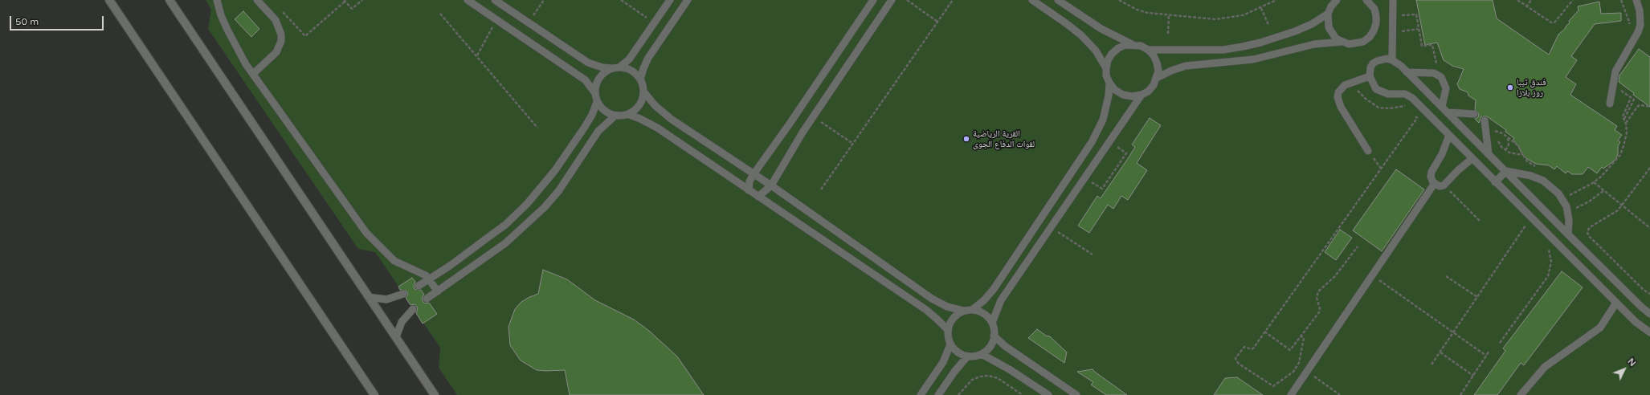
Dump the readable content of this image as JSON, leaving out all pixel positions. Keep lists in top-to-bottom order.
{
  "places": ["فندق تيبا روز بلازا", "القرية الرياضية لقوات الدفاع الجوى"],
  "scale_bar": "50 m",
  "north": "top right"
}
